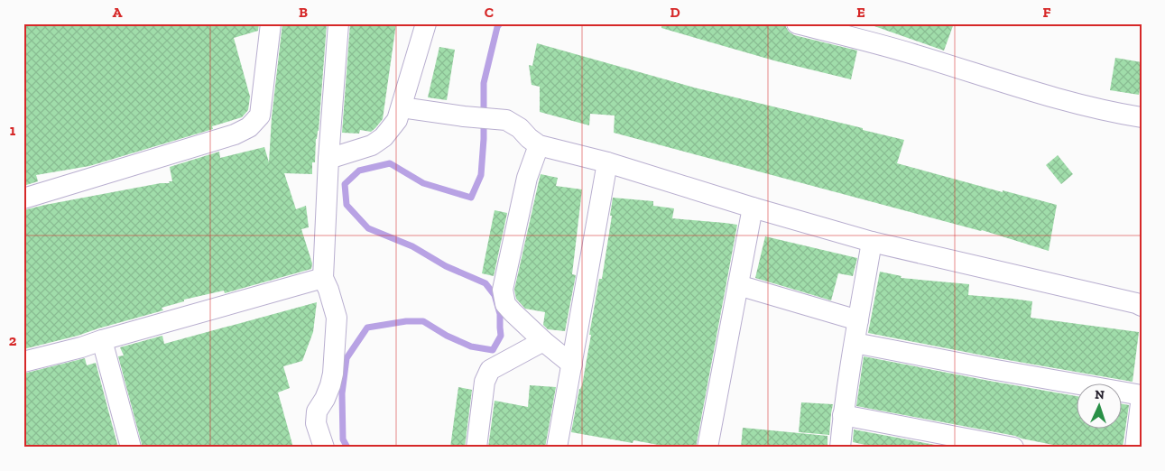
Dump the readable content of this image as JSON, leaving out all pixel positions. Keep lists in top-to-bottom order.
{
  "north": "top",
  "grid": {
    "columns": [
      "A",
      "B",
      "C",
      "D",
      "E",
      "F"
    ],
    "rows": ["1", "2"]
  }
}
